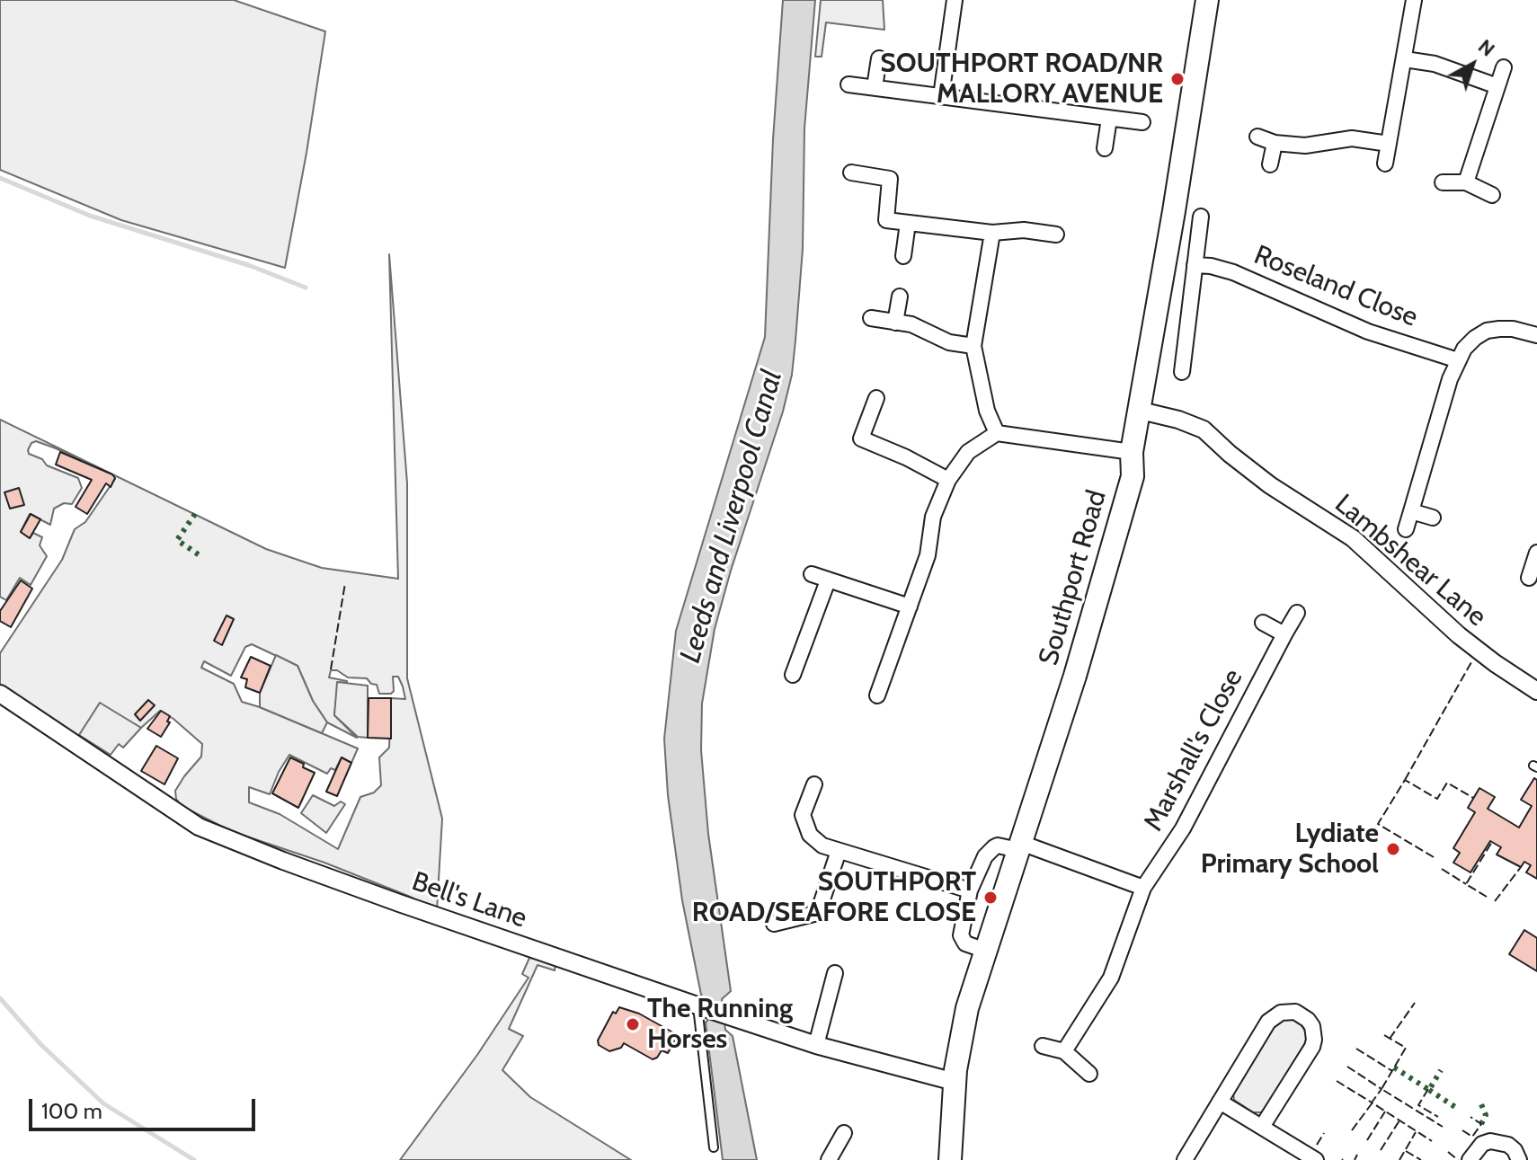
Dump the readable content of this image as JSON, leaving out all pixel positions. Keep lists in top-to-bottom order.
{
  "streets": {
    "main road": ["Southport Road"],
    "street": [
      "Roseland Close",
      "Lambshear Lane",
      "Marshall's Close",
      "Bell's Lane"
    ]
  },
  "crossings": [
    ["Lambshear Lane", "Southport Road"],
    ["Southport Road", "Bell's Lane"]
  ],
  "water": ["Leeds and Liverpool Canal"],
  "places": [
    "SOUTHPORT ROAD/NR MALLORY AVENUE",
    "Lydiate Primary School",
    "SOUTHPORT ROAD/SEAFORE CLOSE",
    "The Running Horses"
  ],
  "scale_bar": "100 m",
  "north": "top right"
}
